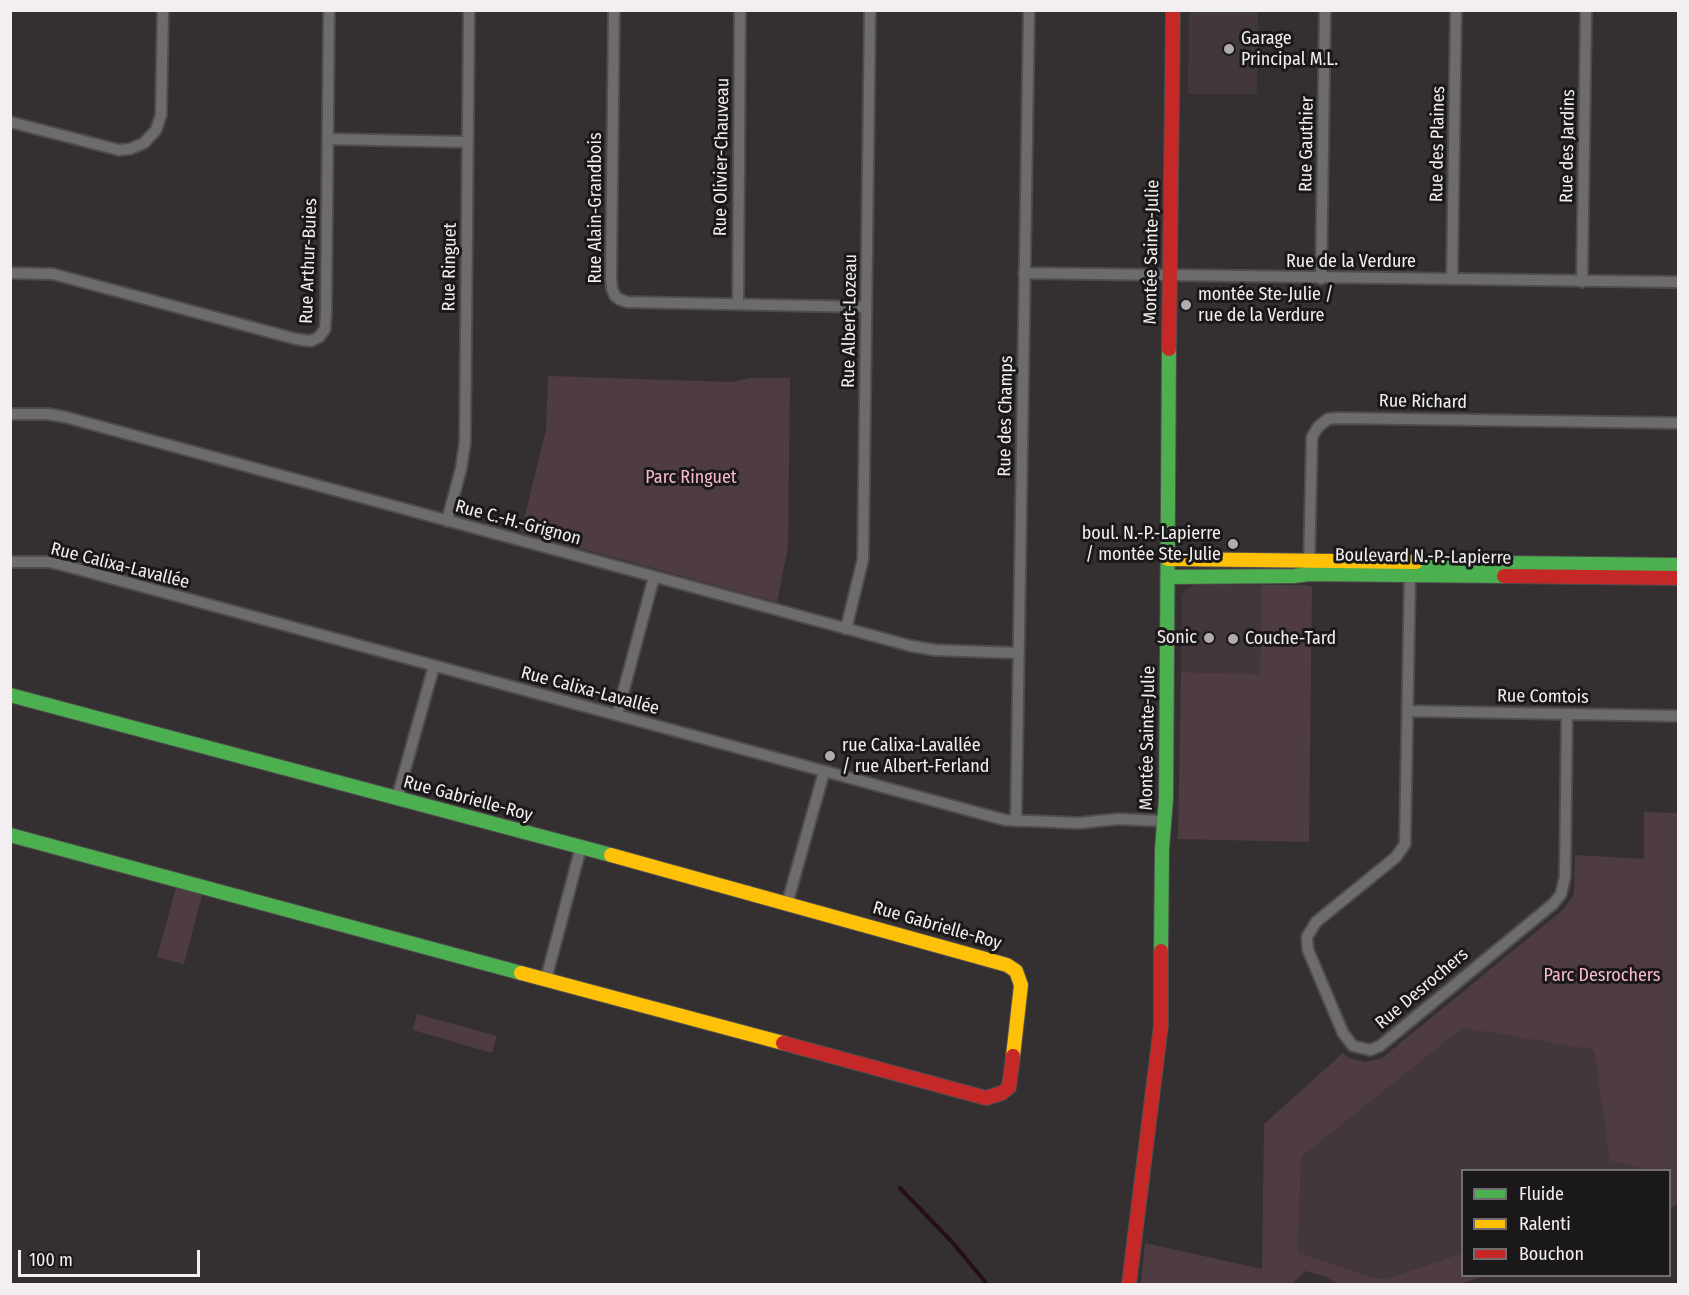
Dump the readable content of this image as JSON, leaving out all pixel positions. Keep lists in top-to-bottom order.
{
  "streets": {
    "street": [
      "Rue Gauthier",
      "Rue des Plaines",
      "Rue des Jardins",
      "Rue Olivier-Chauveau",
      "Rue Alain-Grandbois",
      "Montée Sainte-Julie",
      "Rue Arthur-Buies",
      "Rue de la Verdure",
      "Rue Ringuet",
      "Rue Albert-Lozeau",
      "Rue Richard",
      "Rue des Champs",
      "Rue C.-H.-Grignon",
      "Boulevard N.-P.-Lapierre",
      "Rue Calixa-Lavallée",
      "Rue Comtois",
      "Rue Gabrielle-Roy",
      "Rue Desrochers"
    ]
  },
  "crossings": [
    ["Rue Gauthier", "Rue de la Verdure"],
    ["Rue des Plaines", "Rue de la Verdure"],
    ["Rue des Jardins", "Rue de la Verdure"],
    ["Rue Olivier-Chauveau", "Rue Alain-Grandbois"],
    ["Rue Alain-Grandbois", "Rue Albert-Lozeau"],
    ["Montée Sainte-Julie", "Rue de la Verdure"],
    ["Montée Sainte-Julie", "Boulevard N.-P.-Lapierre"],
    ["Montée Sainte-Julie", "Rue Calixa-Lavallée"],
    ["Rue de la Verdure", "Rue des Champs"],
    ["Rue Ringuet", "Rue C.-H.-Grignon"],
    ["Rue Albert-Lozeau", "Rue C.-H.-Grignon"],
    ["Rue Richard", "Boulevard N.-P.-Lapierre"],
    ["Rue des Champs", "Rue C.-H.-Grignon"],
    ["Rue des Champs", "Rue Calixa-Lavallée"],
    ["Boulevard N.-P.-Lapierre", "Rue Desrochers"],
    ["Rue Comtois", "Rue Desrochers"]
  ],
  "parks": ["Parc Ringuet", "Parc Desrochers"],
  "places": [
    "Garage Principal M.L.",
    "montée Ste-Julie / rue de la Verdure",
    "boul. N.-P.-Lapierre / montée Ste-Julie",
    "Sonic",
    "Couche-Tard",
    "rue Calixa-Lavallée / rue Albert-Ferland"
  ],
  "legend": ["Fluide", "Ralenti", "Bouchon"],
  "scale_bar": "100 m"
}
